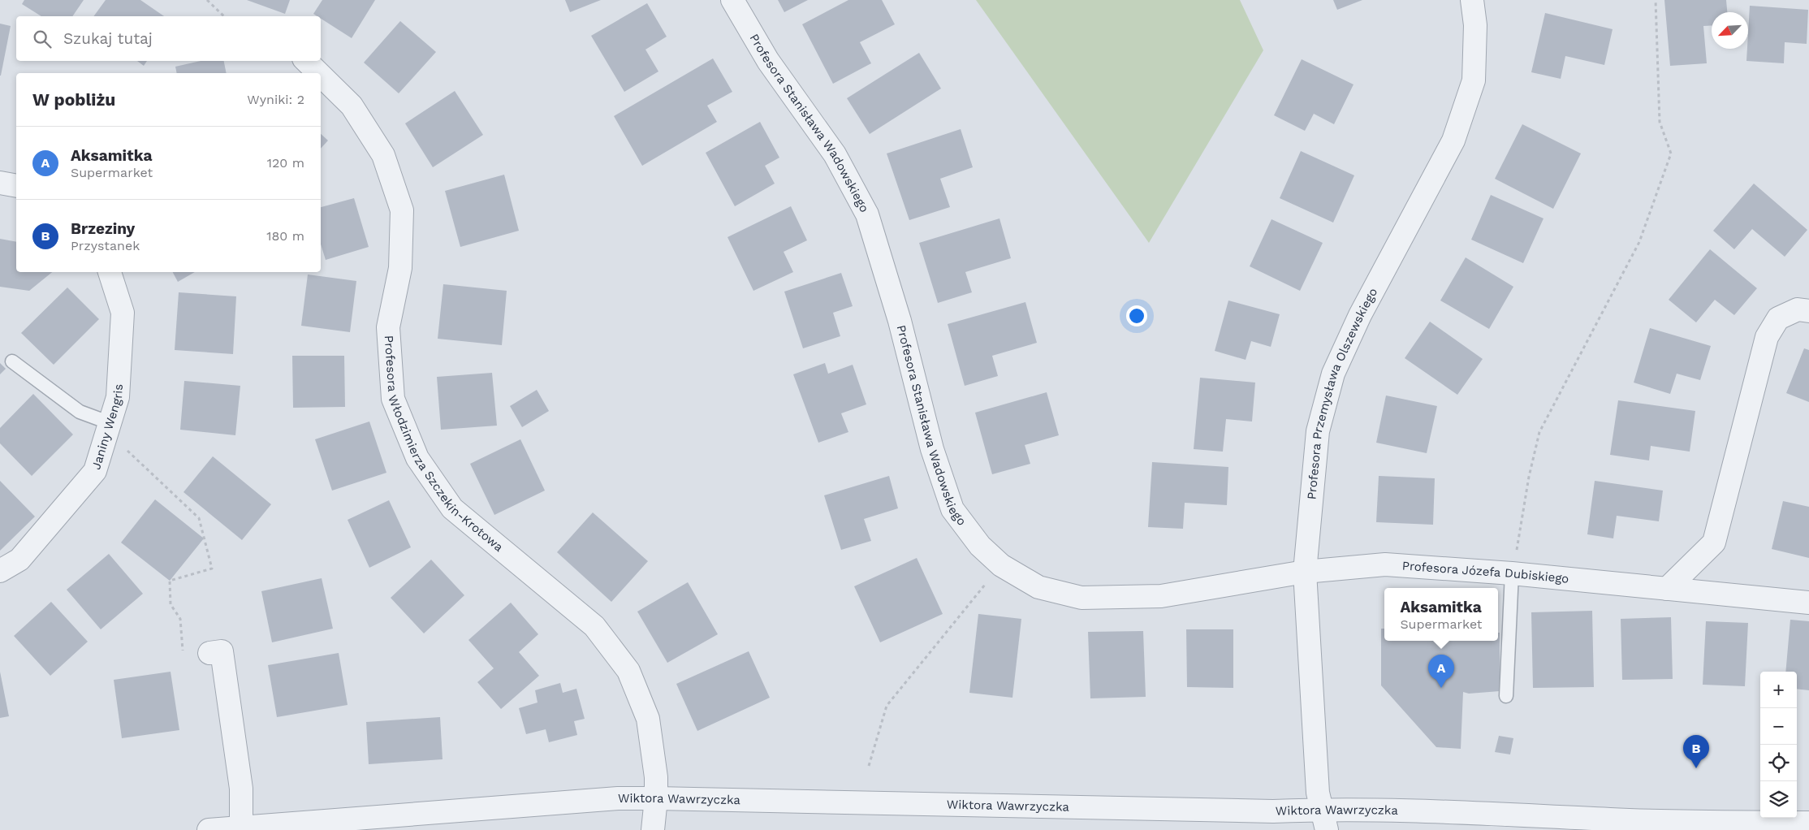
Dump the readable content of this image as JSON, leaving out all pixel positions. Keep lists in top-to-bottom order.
{
  "streets": {
    "street": [
      "Profesora Stanisława Wadowskiego",
      "Profesora Przemysława Olszewskiego",
      "Janiny Wengris",
      "Profesora Włodzimierza Szczekin-Krotowa",
      "Profesora Józefa Dubiskiego",
      "Wiktora Wawrzyczka"
    ]
  },
  "crossings": [
    ["Profesora Stanisława Wadowskiego", "Profesora Przemysława Olszewskiego"],
    ["Profesora Stanisława Wadowskiego", "Profesora Józefa Dubiskiego"],
    ["Profesora Przemysława Olszewskiego", "Profesora Józefa Dubiskiego"],
    ["Profesora Przemysława Olszewskiego", "Wiktora Wawrzyczka"],
    ["Profesora Włodzimierza Szczekin-Krotowa", "Wiktora Wawrzyczka"]
  ],
  "north": "bottom left",
  "page": {
    "search": "Szukaj tutaj",
    "heading": ["W pobliżu", "Wyniki: 2"],
    "list": [
      {
        "mark": "A",
        "name": "Aksamitka",
        "note": "Supermarket",
        "value": "120 m"
      },
      {
        "mark": "B",
        "name": "Brzeziny",
        "note": "Przystanek",
        "value": "180 m"
      }
    ],
    "popup": ["Aksamitka", "Supermarket"],
    "pins": ["A", "B"],
    "map_buttons": ["+", "−"]
  }
}
